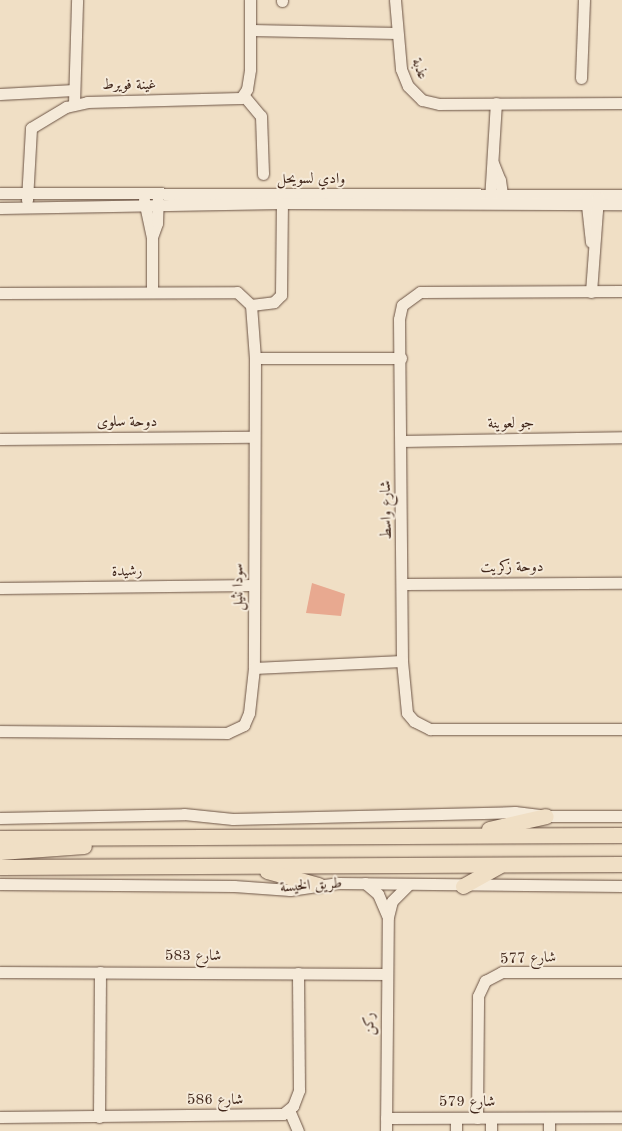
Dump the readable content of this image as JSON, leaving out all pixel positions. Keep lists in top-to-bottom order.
{
  "streets": {
    "main road": ["طريق الخيسة"],
    "street": [
      "عذبة",
      "غينة فويرط",
      "وادي لسويحل",
      "دوحة سلوى",
      "جو لعوينة",
      "شارع واسط",
      "دوحة زكريت",
      "رشيدة",
      "سودا نثيل",
      "شارع 583",
      "شارع 577",
      "ركن",
      "شارع 586",
      "شارع 579"
    ]
  },
  "crossings": [
    ["غينة فويرط", "وادي لسويحل"],
    ["دوحة سلوى", "سودا نثيل"],
    ["جو لعوينة", "شارع واسط"],
    ["شارع واسط", "دوحة زكريت"],
    ["رشيدة", "سودا نثيل"],
    ["طريق الخيسة", "ركن"],
    ["شارع 583", "ركن"],
    ["شارع 577", "شارع 579"],
    ["ركن", "شارع 579"]
  ]
}
